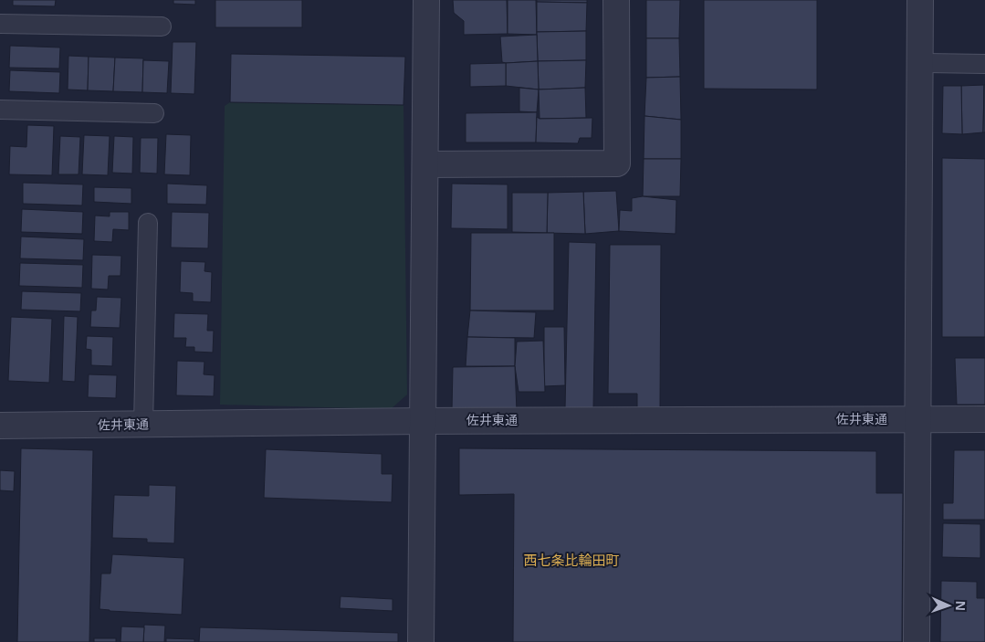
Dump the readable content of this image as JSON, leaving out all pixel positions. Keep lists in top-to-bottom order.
{
  "streets": {
    "street": ["佐井東通"]
  },
  "districts": ["西七条比輪田町"],
  "north": "right"
}
